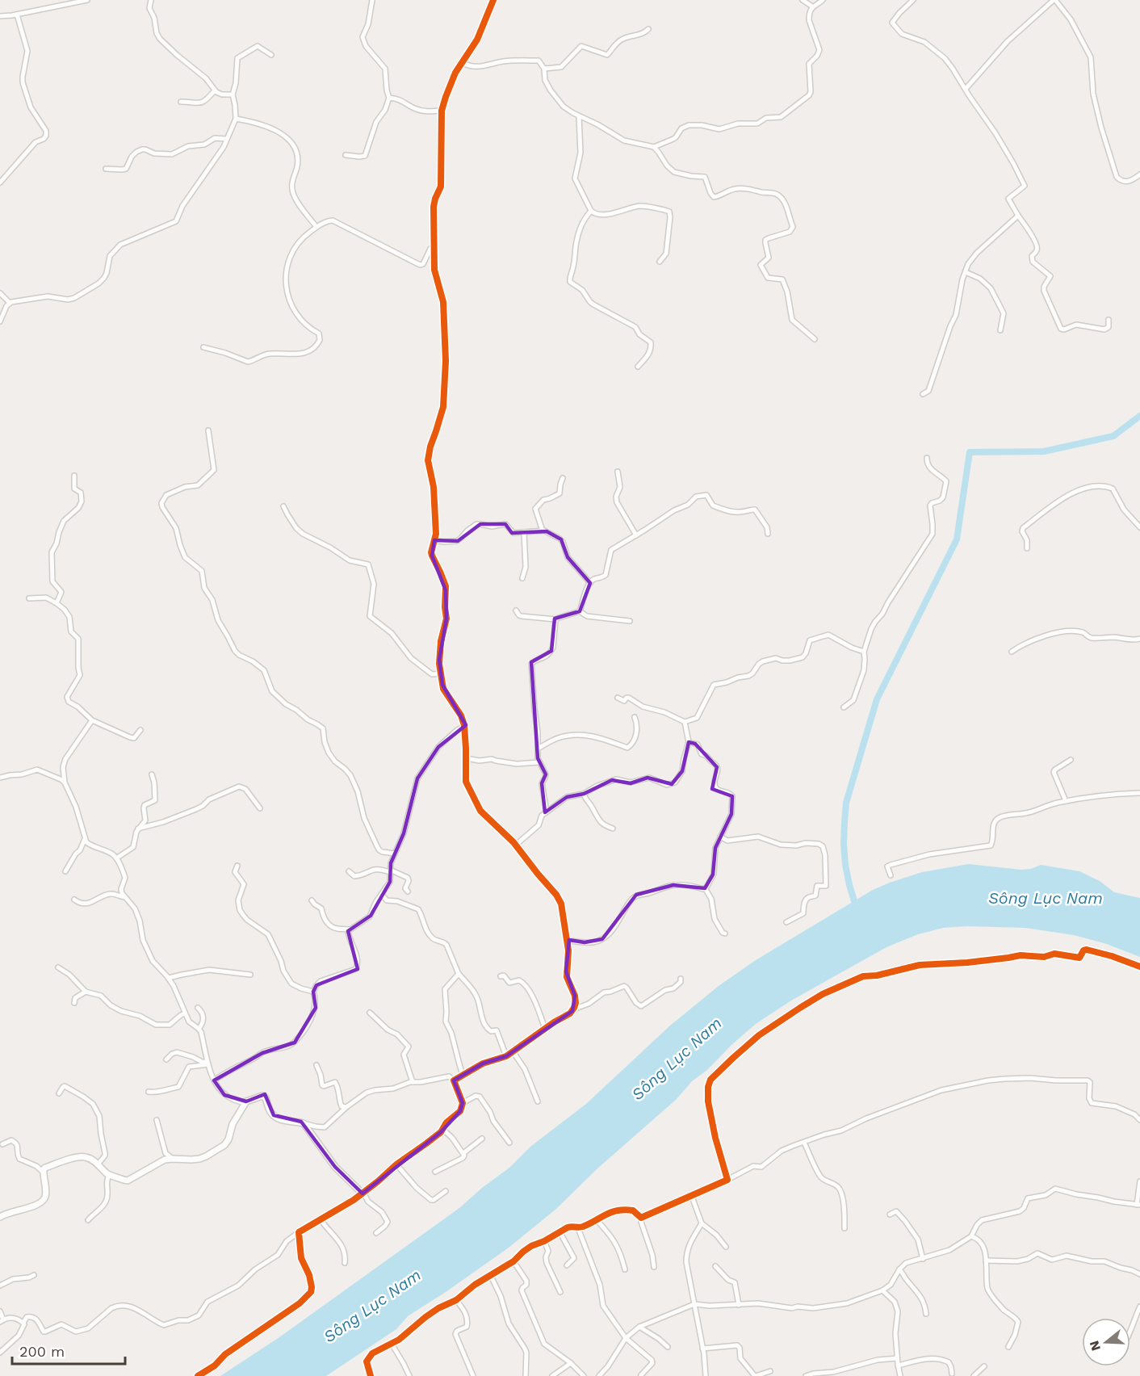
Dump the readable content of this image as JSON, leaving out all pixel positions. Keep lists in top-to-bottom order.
{
  "water": ["Sông Lục Nam"],
  "scale_bar": "200 m",
  "north": "left"
}
